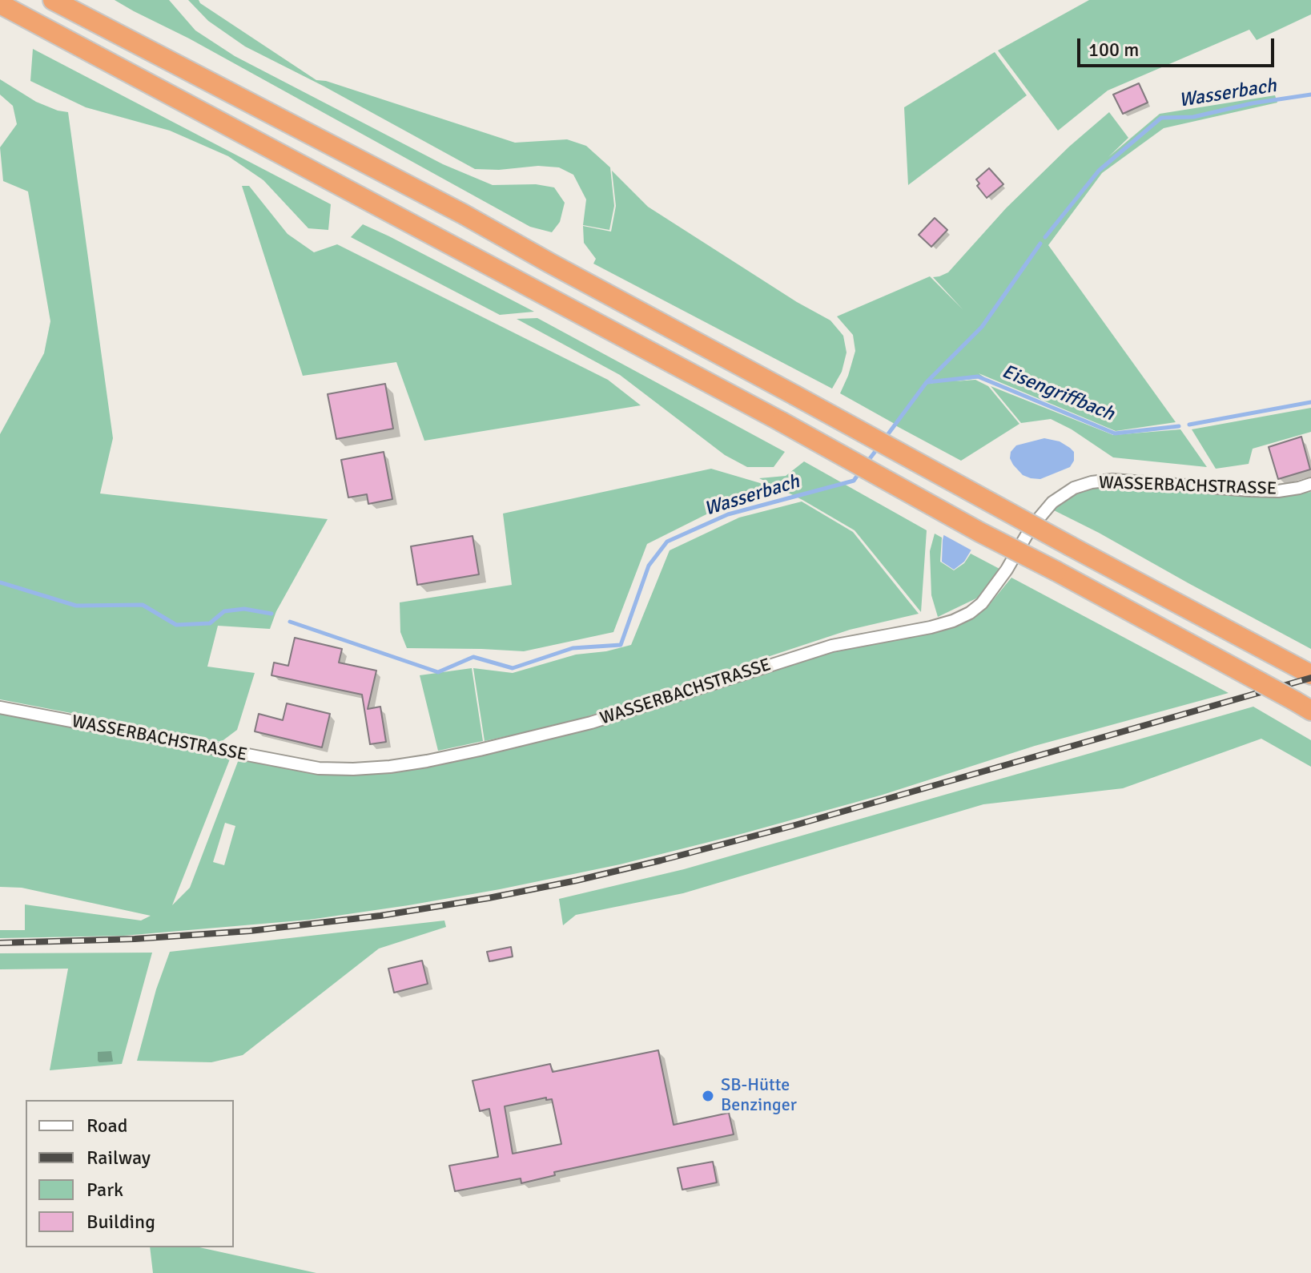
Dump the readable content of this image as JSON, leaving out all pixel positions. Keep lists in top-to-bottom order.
{
  "streets": {
    "street": ["WASSERBACHSTRASSE"]
  },
  "water": ["Wasserbach", "Eisengriffbach"],
  "places": ["SB-Hütte Benzinger"],
  "legend": [
    "Road",
    "Railway",
    "Park",
    "Building"
  ],
  "scale_bar": "100 m"
}
